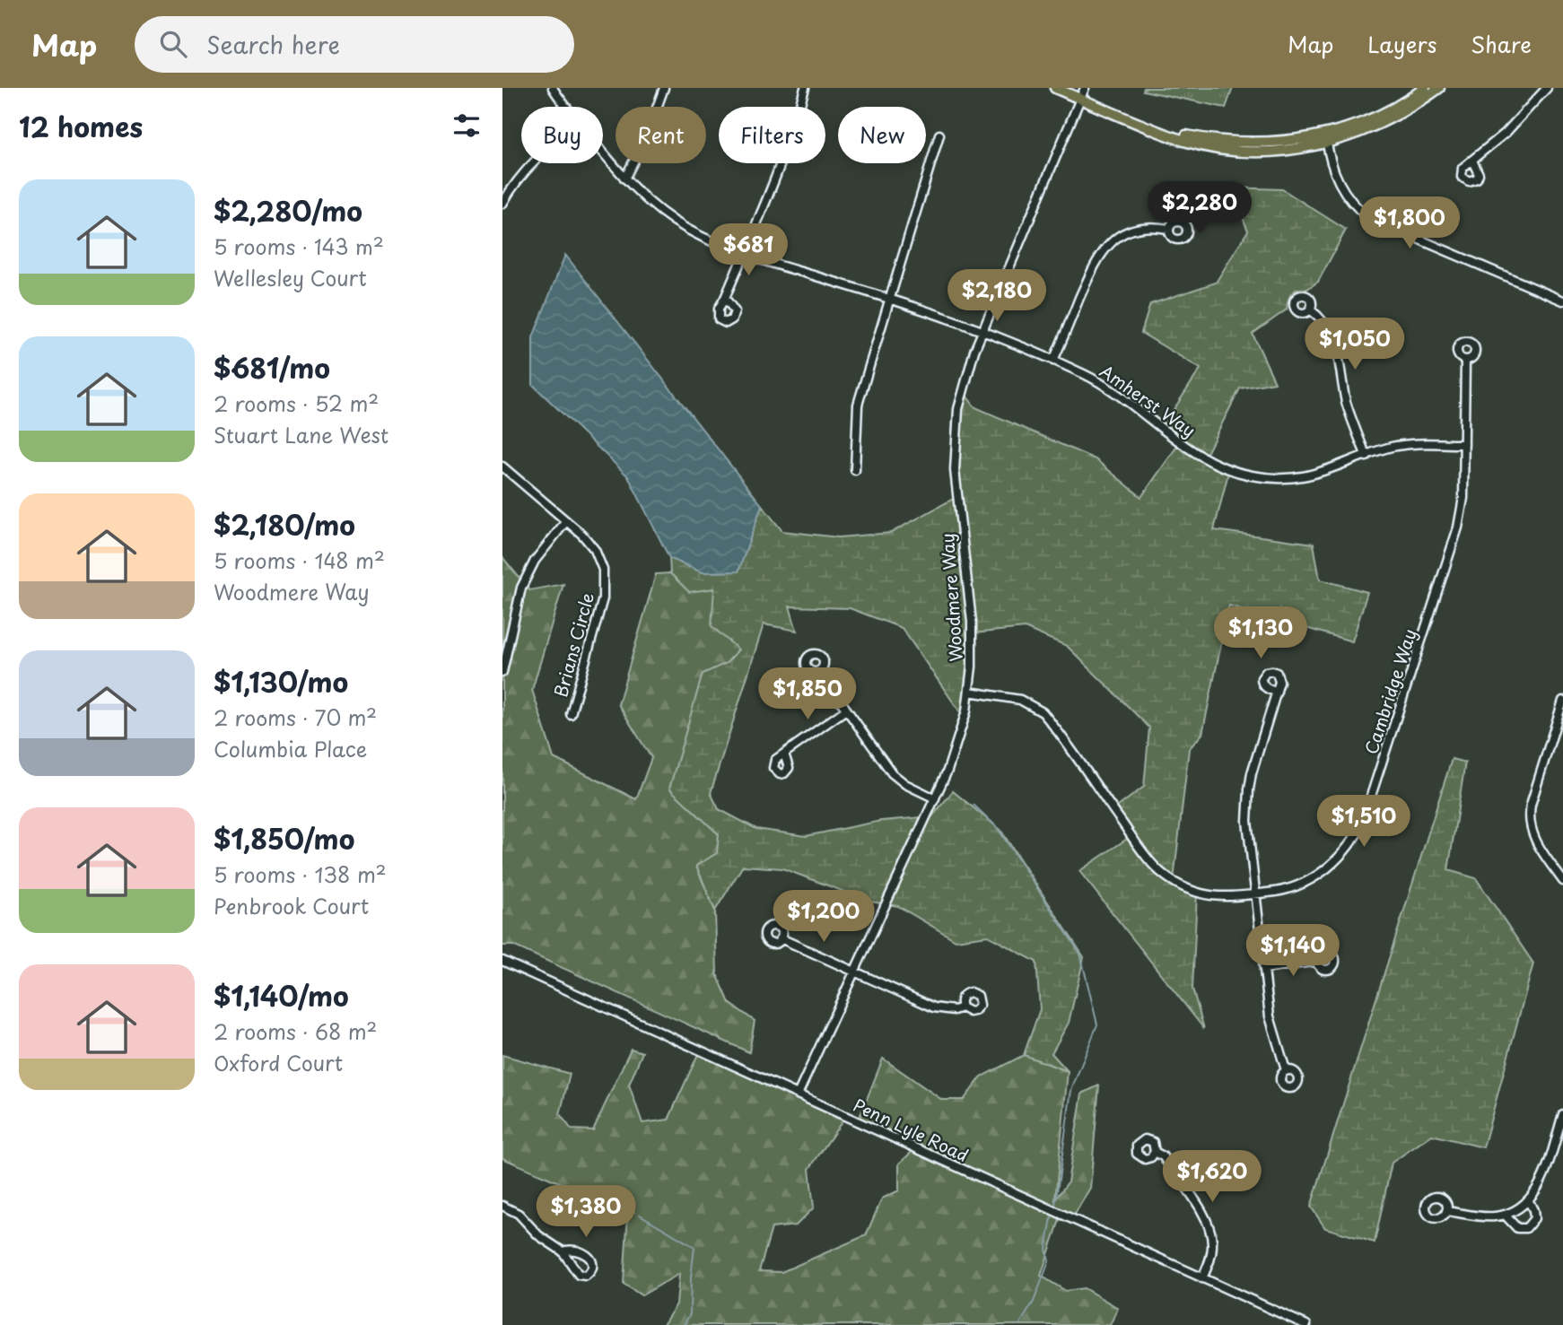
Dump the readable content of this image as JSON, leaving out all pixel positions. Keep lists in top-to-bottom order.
{
  "streets": {
    "street": [
      "Amherst Way",
      "Woodmere Way",
      "Brians Circle",
      "Cambridge Way",
      "Penn Lyle Road"
    ]
  },
  "crossings": [
    ["Amherst Way", "Woodmere Way"],
    ["Amherst Way", "Cambridge Way"],
    ["Woodmere Way", "Cambridge Way"],
    ["Woodmere Way", "Penn Lyle Road"]
  ],
  "page": {
    "header": "Map",
    "search": "Search here",
    "nav": ["Map", "Layers", "Share"],
    "heading": "12 homes",
    "chip": [
      "Buy",
      "Rent",
      "Filters",
      "New"
    ],
    "list": [
      {
        "name": "$2,280/mo",
        "note": "5 rooms · 143 m² · Wellesley Court"
      },
      {
        "name": "$681/mo",
        "note": "2 rooms · 52 m² · Stuart Lane West"
      },
      {
        "name": "$2,180/mo",
        "note": "5 rooms · 148 m² · Woodmere Way"
      },
      {
        "name": "$1,130/mo",
        "note": "2 rooms · 70 m² · Columbia Place"
      },
      {
        "name": "$1,850/mo",
        "note": "5 rooms · 138 m² · Penbrook Court"
      },
      {
        "name": "$1,140/mo",
        "note": "2 rooms · 68 m² · Oxford Court"
      }
    ],
    "price": [
      "$2,280",
      "$1,800",
      "$681",
      "$2,180",
      "$1,050",
      "$1,130",
      "$1,850",
      "$1,510",
      "$1,200",
      "$1,140",
      "$1,620",
      "$1,380"
    ]
  }
}
